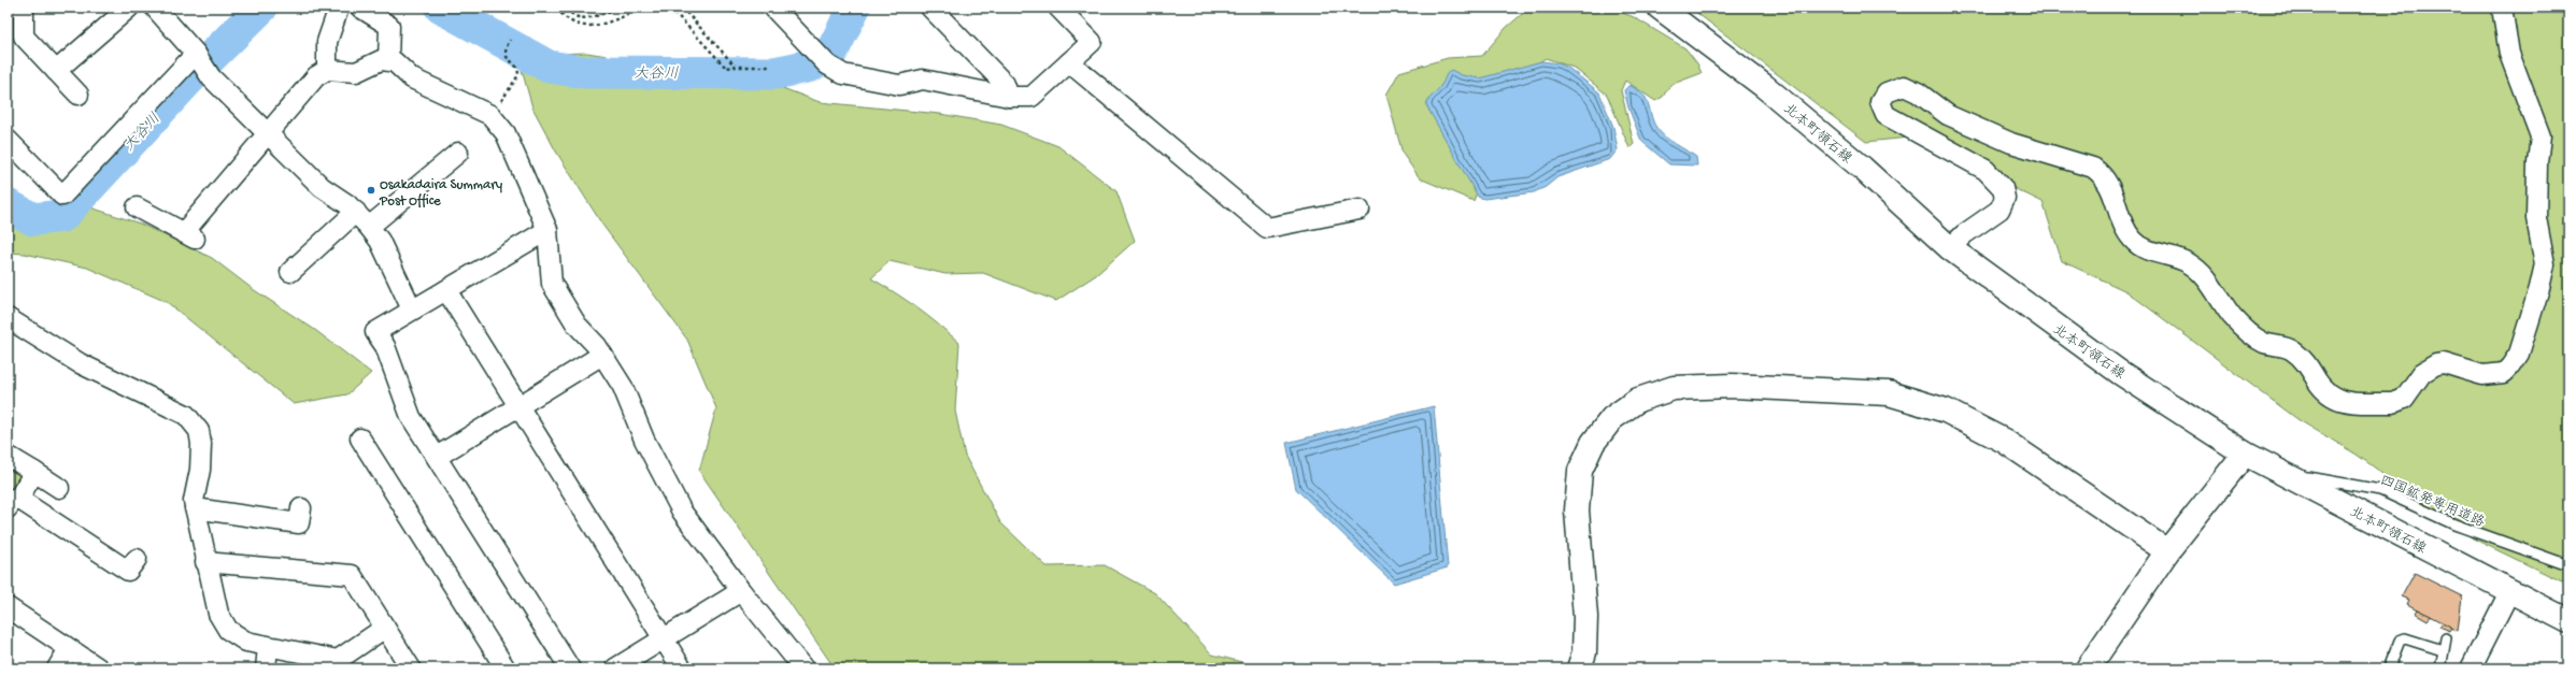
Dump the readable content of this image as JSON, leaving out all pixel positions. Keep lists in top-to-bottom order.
{
  "streets": {
    "street": ["北本町領石線"],
    "lane": ["四国鉱発専用道路"]
  },
  "crossings": [
    ["北本町領石線", "四国鉱発専用道路"]
  ],
  "water": ["大谷川"],
  "places": ["Osakadaira Summary Post Office"]
}
